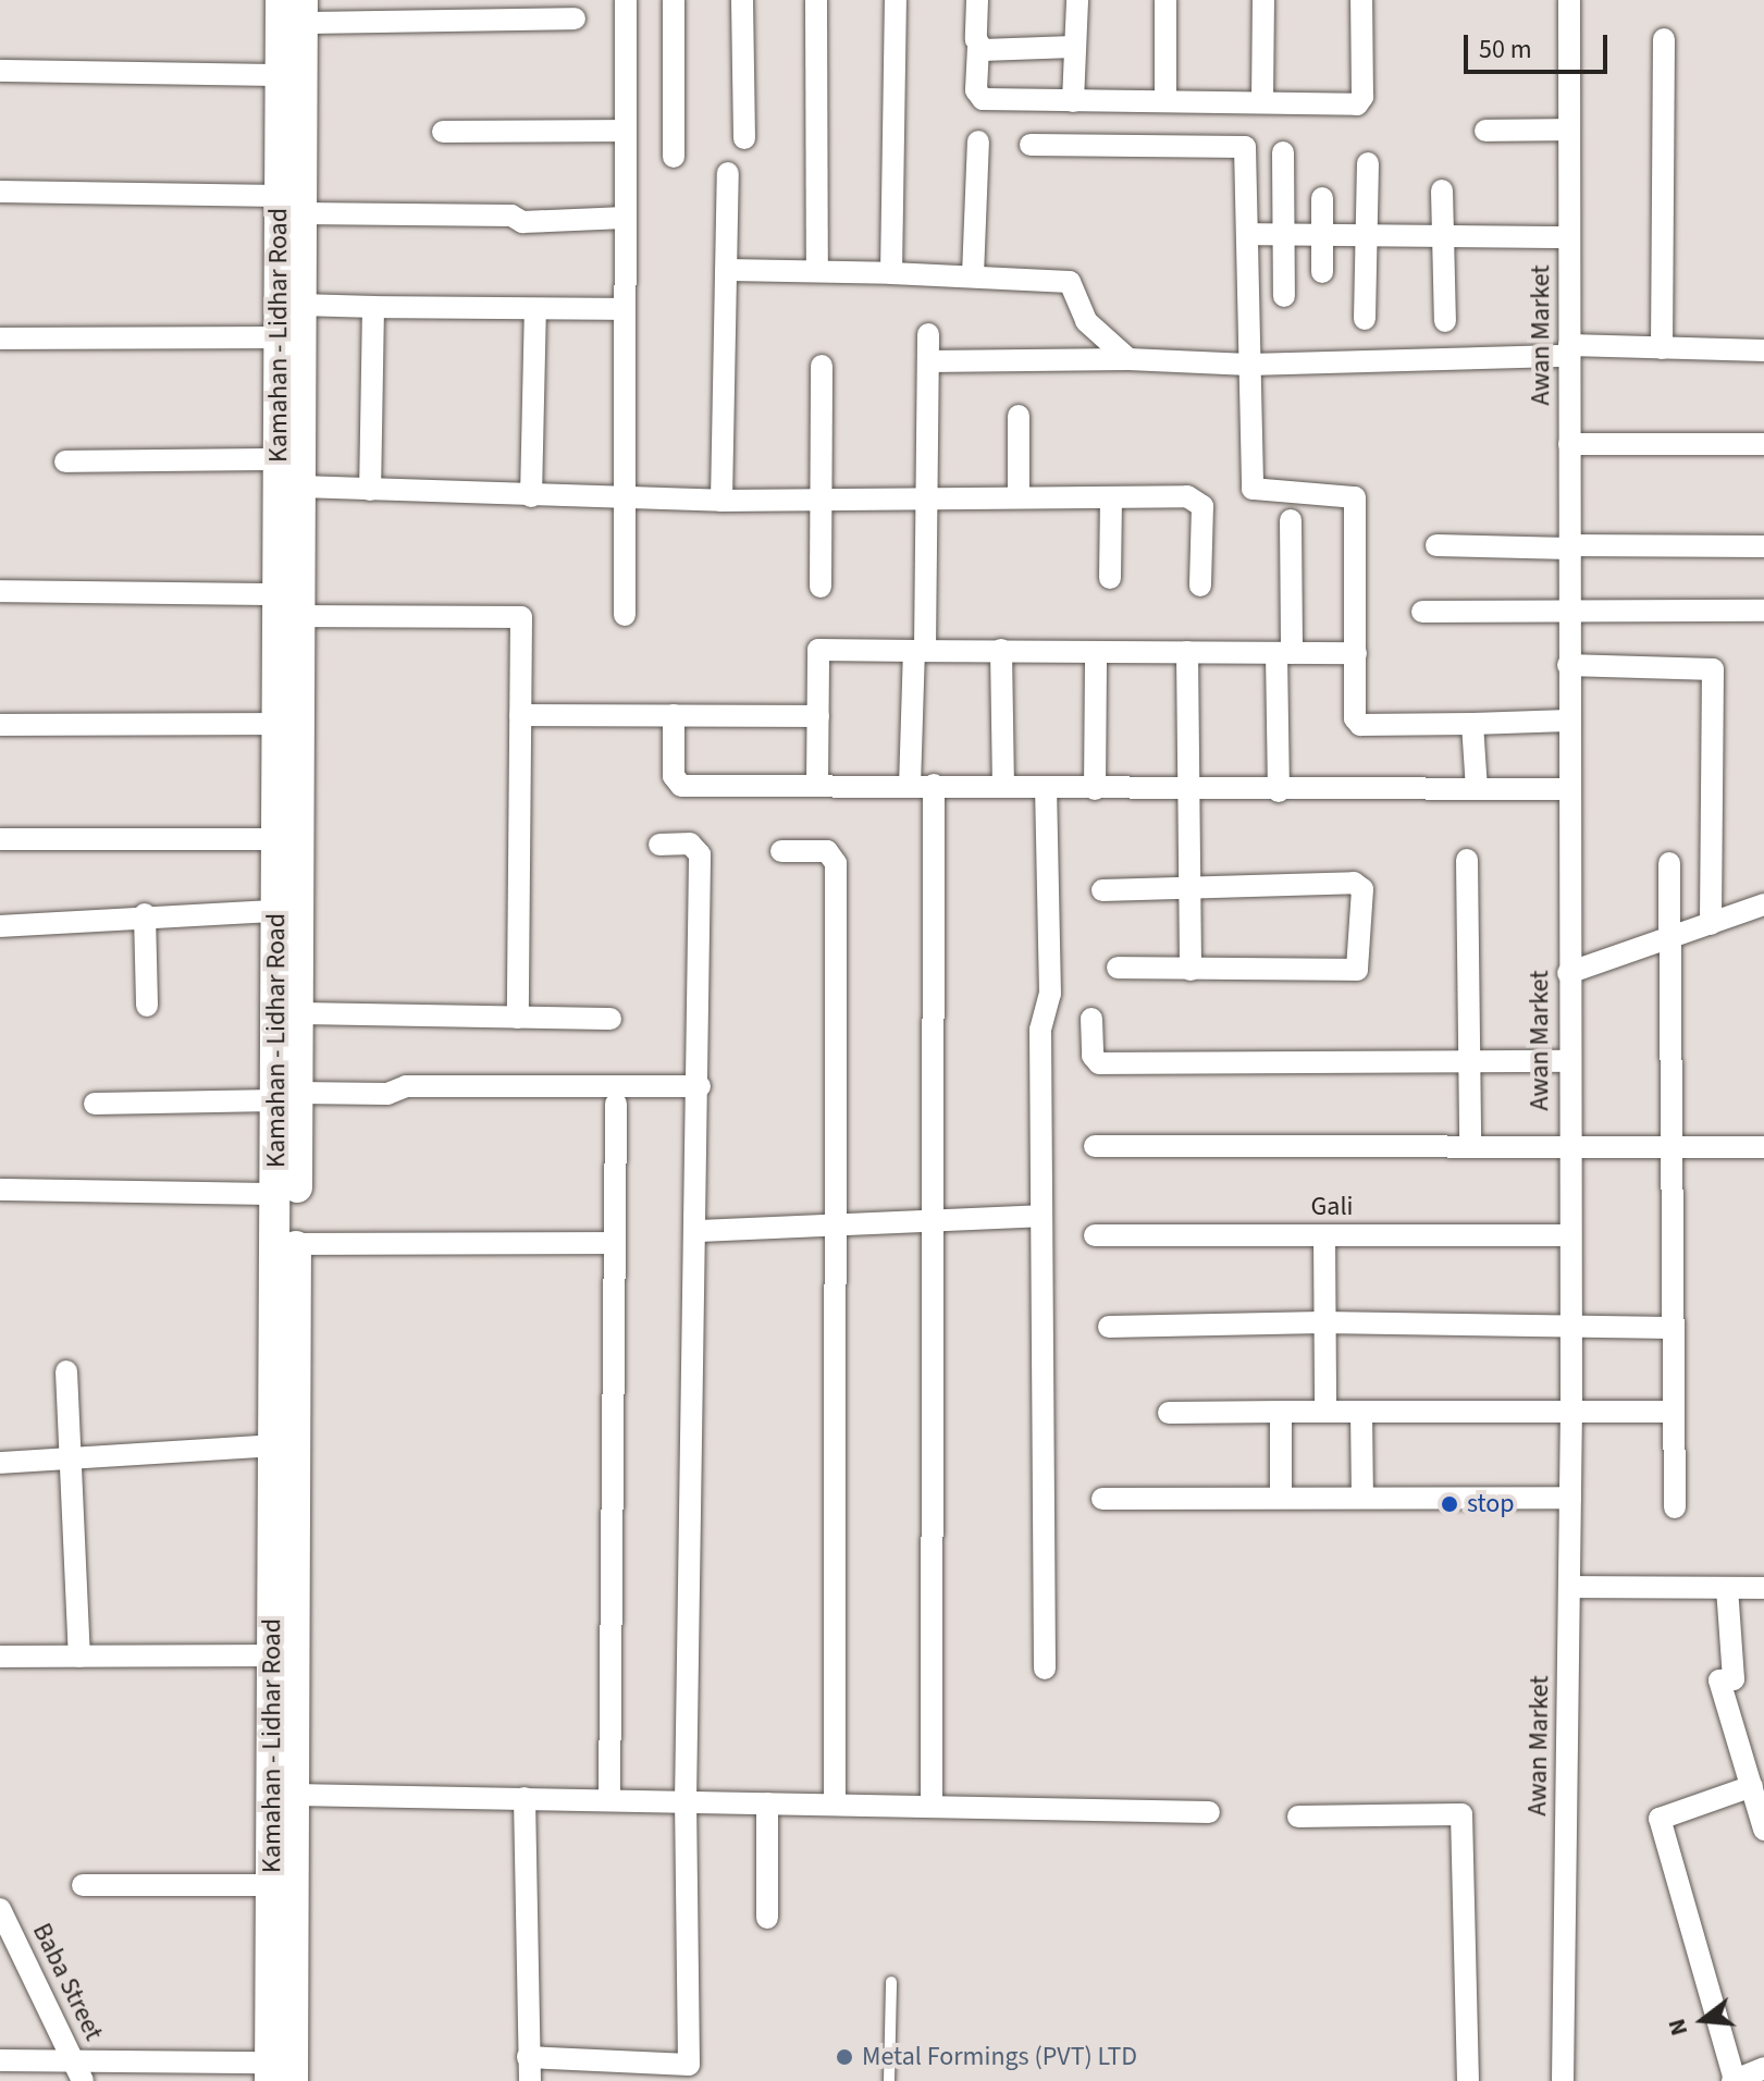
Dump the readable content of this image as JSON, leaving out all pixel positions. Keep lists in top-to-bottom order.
{
  "streets": {
    "main road": ["Kamahan - Lidhar Road"],
    "street": ["Awan Market", "Gali", "Baba Street"]
  },
  "crossings": [
    ["Awan Market", "Gali"]
  ],
  "places": ["stop", "Metal Formings (PVT) LTD"],
  "scale_bar": "50 m",
  "north": "left"
}
